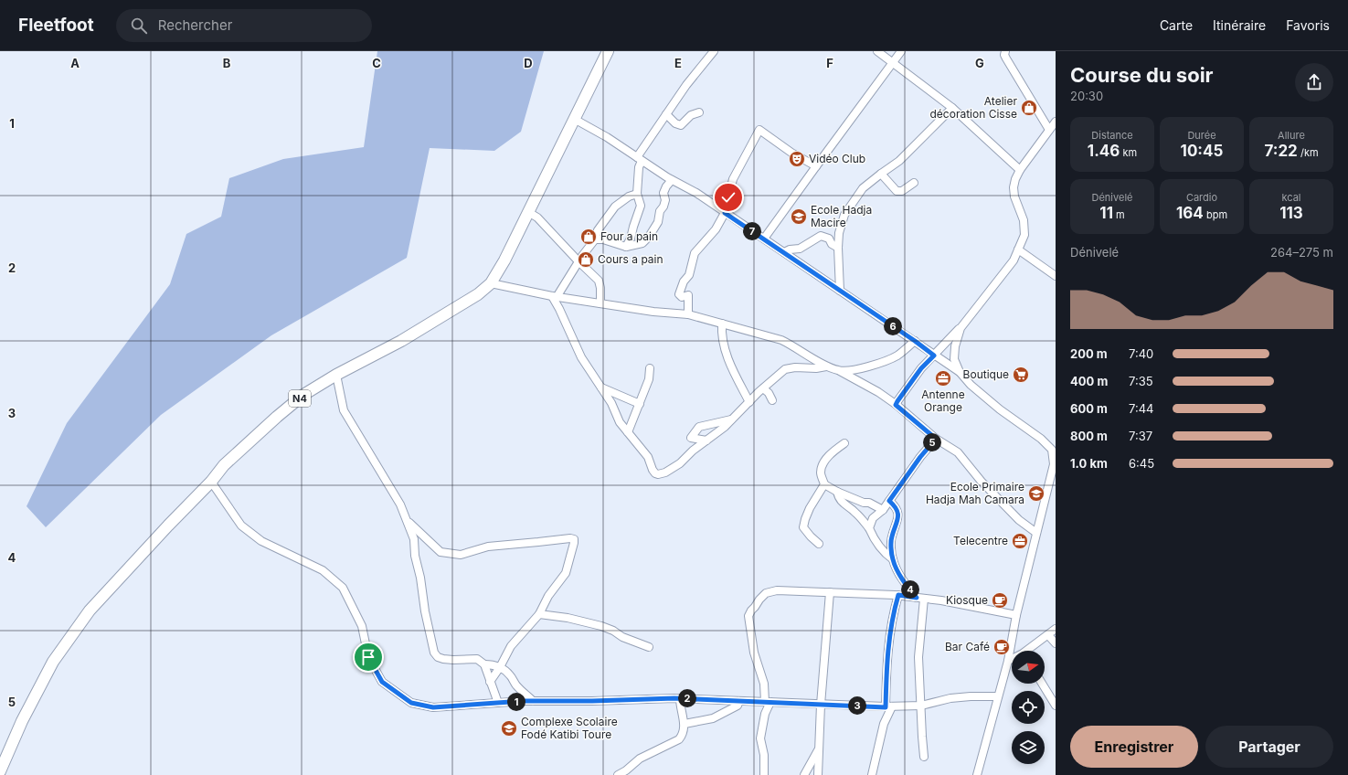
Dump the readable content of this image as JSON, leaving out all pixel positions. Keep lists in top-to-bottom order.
{
  "streets": {
    "highway": ["N4"]
  },
  "places": {
    "shop": ["Atelier décoration Cisse", "Four a pain", "Cours a pain"],
    "theatre": ["Vidéo Club"],
    "school or university": ["Ecole Hadja Macire", "Ecole Primaire Hadja Mah Camara", "Complexe Scolaire Fodé Katibi Toure"],
    "supermarket": ["Boutique"],
    "office": ["Antenne Orange", "Telecentre"],
    "cafe": ["Kiosque", "Bar Café"]
  },
  "north": "right",
  "page": {
    "header": "Fleetfoot",
    "search": "Rechercher",
    "nav": ["Carte", "Itinéraire", "Favoris"],
    "heading": ["Course du soir", "20:30"],
    "stats": [
      ["Distance", "1.46 km"],
      ["Durée", "10:45"],
      ["Allure", "7:22 /km"],
      ["Dénivelé", "11 m"],
      ["Cardio", "164 bpm"],
      ["kcal", "113"]
    ],
    "pins": [
      "7",
      "6",
      "5",
      "4",
      "2",
      "1",
      "3"
    ],
    "chart": ["Dénivelé", "264–275 m"],
    "list": [
      {
        "name": "200 m",
        "note": "7:40"
      },
      {
        "name": "400 m",
        "note": "7:35"
      },
      {
        "name": "600 m",
        "note": "7:44"
      },
      {
        "name": "800 m",
        "note": "7:37"
      },
      {
        "name": "1.0 km",
        "note": "6:45"
      }
    ],
    "buttons": ["Enregistrer", "Partager"]
  },
  "grid": {
    "columns": [
      "A",
      "B",
      "C",
      "D",
      "E",
      "F",
      "G"
    ],
    "rows": [
      "1",
      "2",
      "3",
      "4",
      "5"
    ]
  }
}
